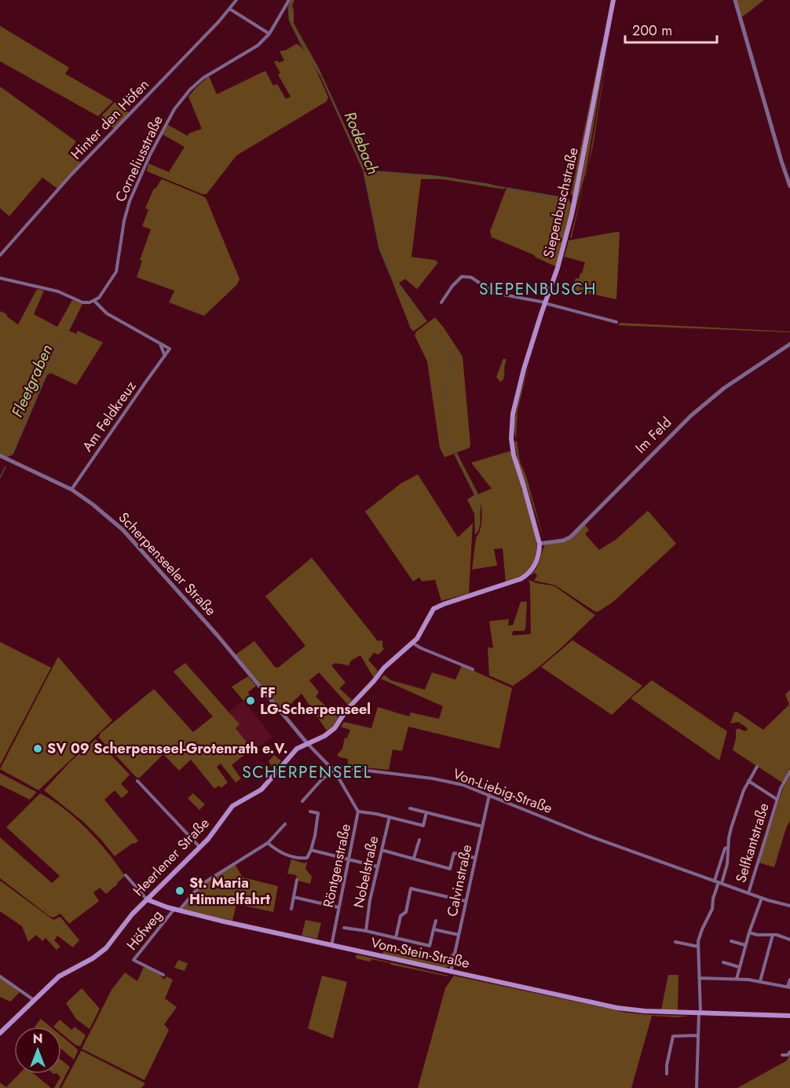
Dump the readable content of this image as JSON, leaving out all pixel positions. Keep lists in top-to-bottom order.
{
  "streets": {
    "main road": ["Siepenbuschstraße", "Heerlener Straße", "Vom-Stein-Straße"],
    "street": [
      "Hinter den Höfen",
      "Corneliusstraße",
      "Am Feldkreuz",
      "Im Feld",
      "Scherpenseeler Straße",
      "Von-Liebig-Straße",
      "Selfkantstraße",
      "Röntgenstraße",
      "Nobelstraße",
      "Calvinstraße",
      "Höfweg"
    ]
  },
  "crossings": [
    ["Corneliusstraße", "Am Feldkreuz"],
    ["Siepenbuschstraße", "Im Feld"],
    ["Siepenbuschstraße", "Heerlener Straße"],
    ["Am Feldkreuz", "Scherpenseeler Straße"],
    ["Im Feld", "Heerlener Straße"],
    ["Scherpenseeler Straße", "Heerlener Straße"],
    ["Von-Liebig-Straße", "Selfkantstraße"],
    ["Von-Liebig-Straße", "Röntgenstraße"],
    ["Von-Liebig-Straße", "Calvinstraße"],
    ["Heerlener Straße", "Vom-Stein-Straße"],
    ["Röntgenstraße", "Vom-Stein-Straße"],
    ["Calvinstraße", "Vom-Stein-Straße"],
    ["Höfweg", "Vom-Stein-Straße"]
  ],
  "districts": ["SIEPENBUSCH", "SCHERPENSEEL"],
  "water": ["Rodebach", "Fleetgraben"],
  "places": ["FF LG-Scherpenseel", "SV 09 Scherpenseel-Grotenrath e.V.", "St. Maria Himmelfahrt"],
  "scale_bar": "200 m",
  "north": "top"
}
